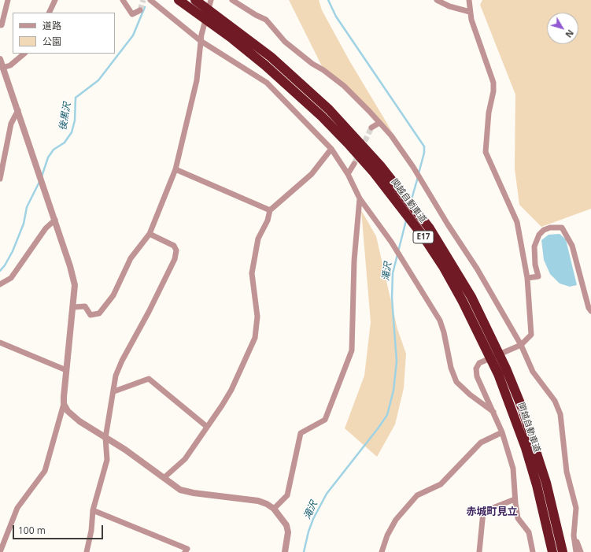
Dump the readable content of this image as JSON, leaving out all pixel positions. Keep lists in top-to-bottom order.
{
  "streets": {
    "highway": ["関越自動車道", "E17"]
  },
  "districts": ["赤城町見立"],
  "water": ["後黒沢", "滝沢"],
  "legend": ["道路", "公園"],
  "scale_bar": "100 m",
  "north": "bottom right"
}
